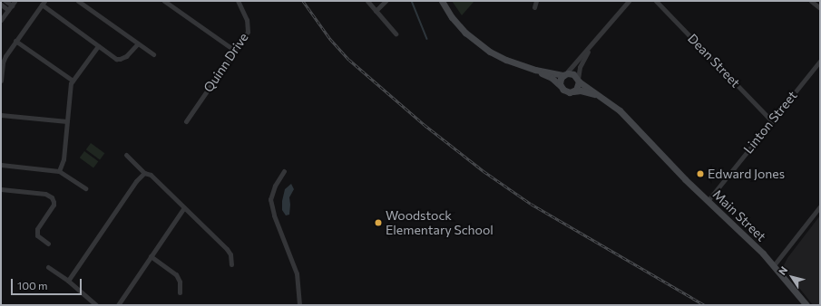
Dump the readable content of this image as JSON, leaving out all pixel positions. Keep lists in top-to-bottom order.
{
  "streets": {
    "main road": ["Main Street"],
    "street": ["Dean Street", "Quinn Drive", "Linton Street"]
  },
  "crossings": [
    ["Dean Street", "Linton Street"],
    ["Linton Street", "Main Street"]
  ],
  "places": ["Edward Jones", "Woodstock Elementary School"],
  "scale_bar": "100 m",
  "north": "top left"
}
